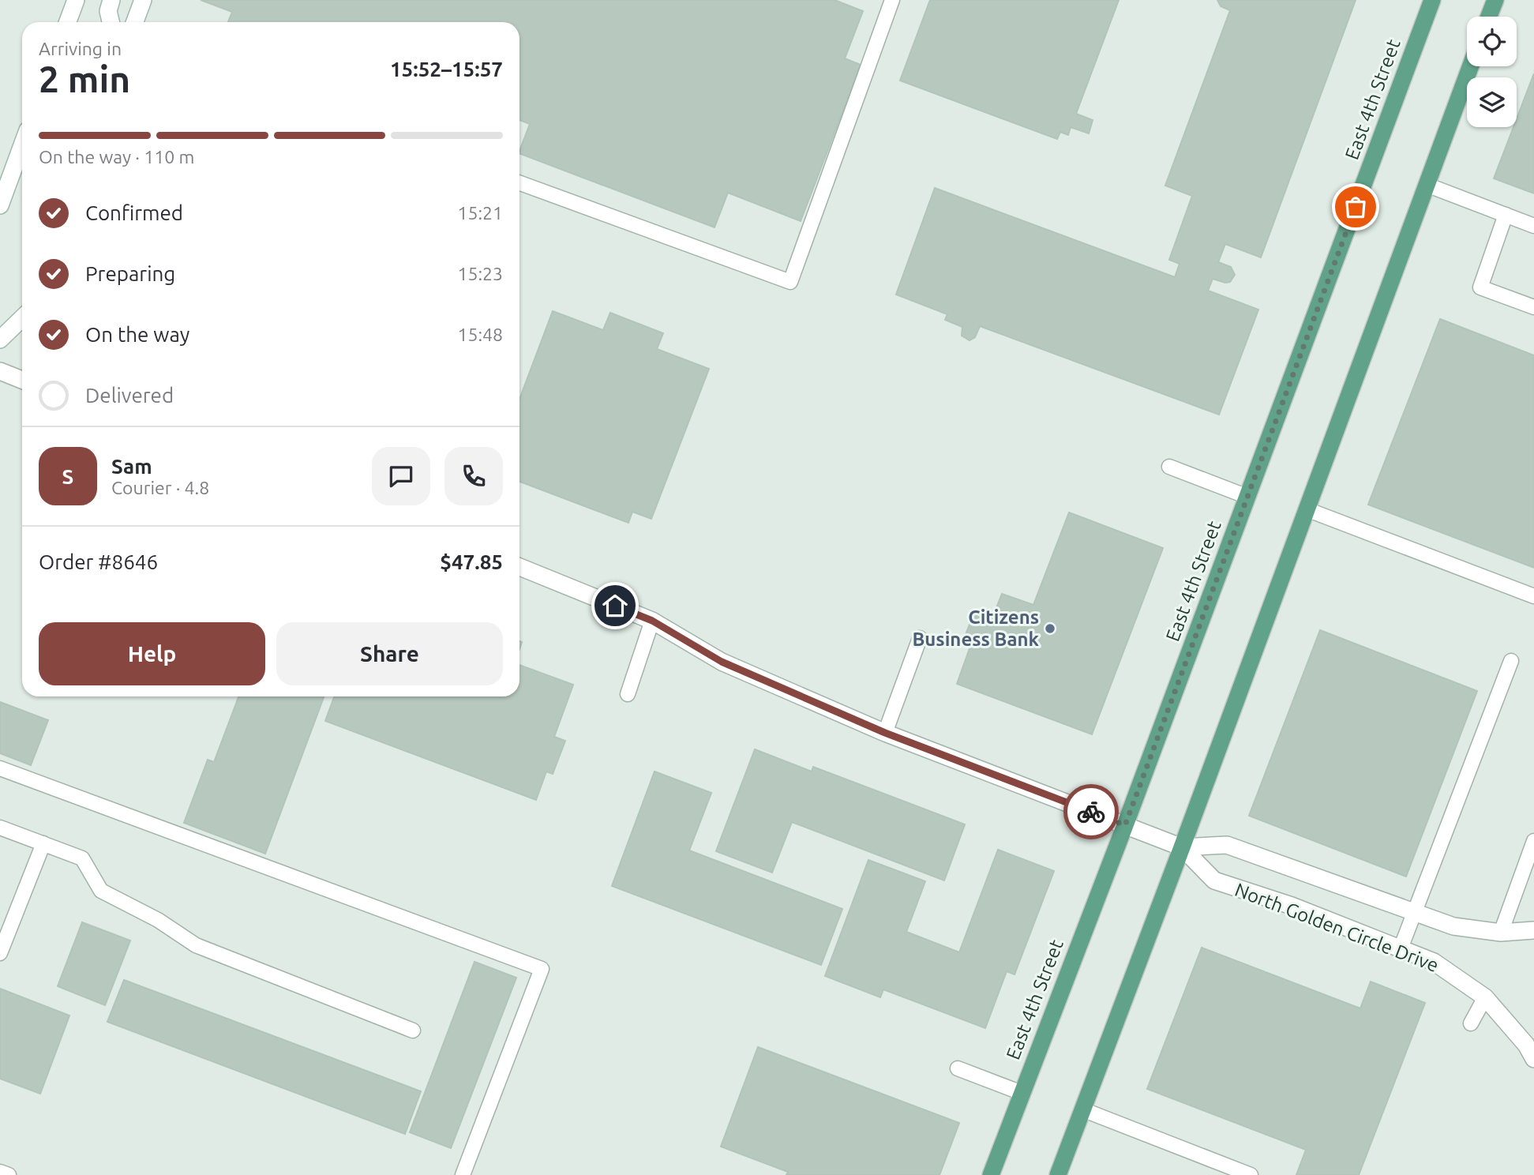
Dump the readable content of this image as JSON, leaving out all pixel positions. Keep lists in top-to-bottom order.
{
  "streets": {
    "main road": ["East 4th Street"],
    "street": ["North Golden Circle Drive"]
  },
  "crossings": [
    ["East 4th Street", "North Golden Circle Drive"]
  ],
  "places": ["Citizens Business Bank"],
  "page": {
    "heading": ["2 min", "Arriving in", "15:52–15:57"],
    "panel": [
      "Sam",
      "Courier · 4.8",
      "Order #8646",
      "$47.85"
    ],
    "bar": "On the way · 110 m",
    "list": [
      ["Confirmed", "15:21"],
      ["Preparing", "15:23"],
      ["On the way", "15:48"],
      "Delivered"
    ],
    "round": "S",
    "buttons": ["Help", "Share"]
  }
}
